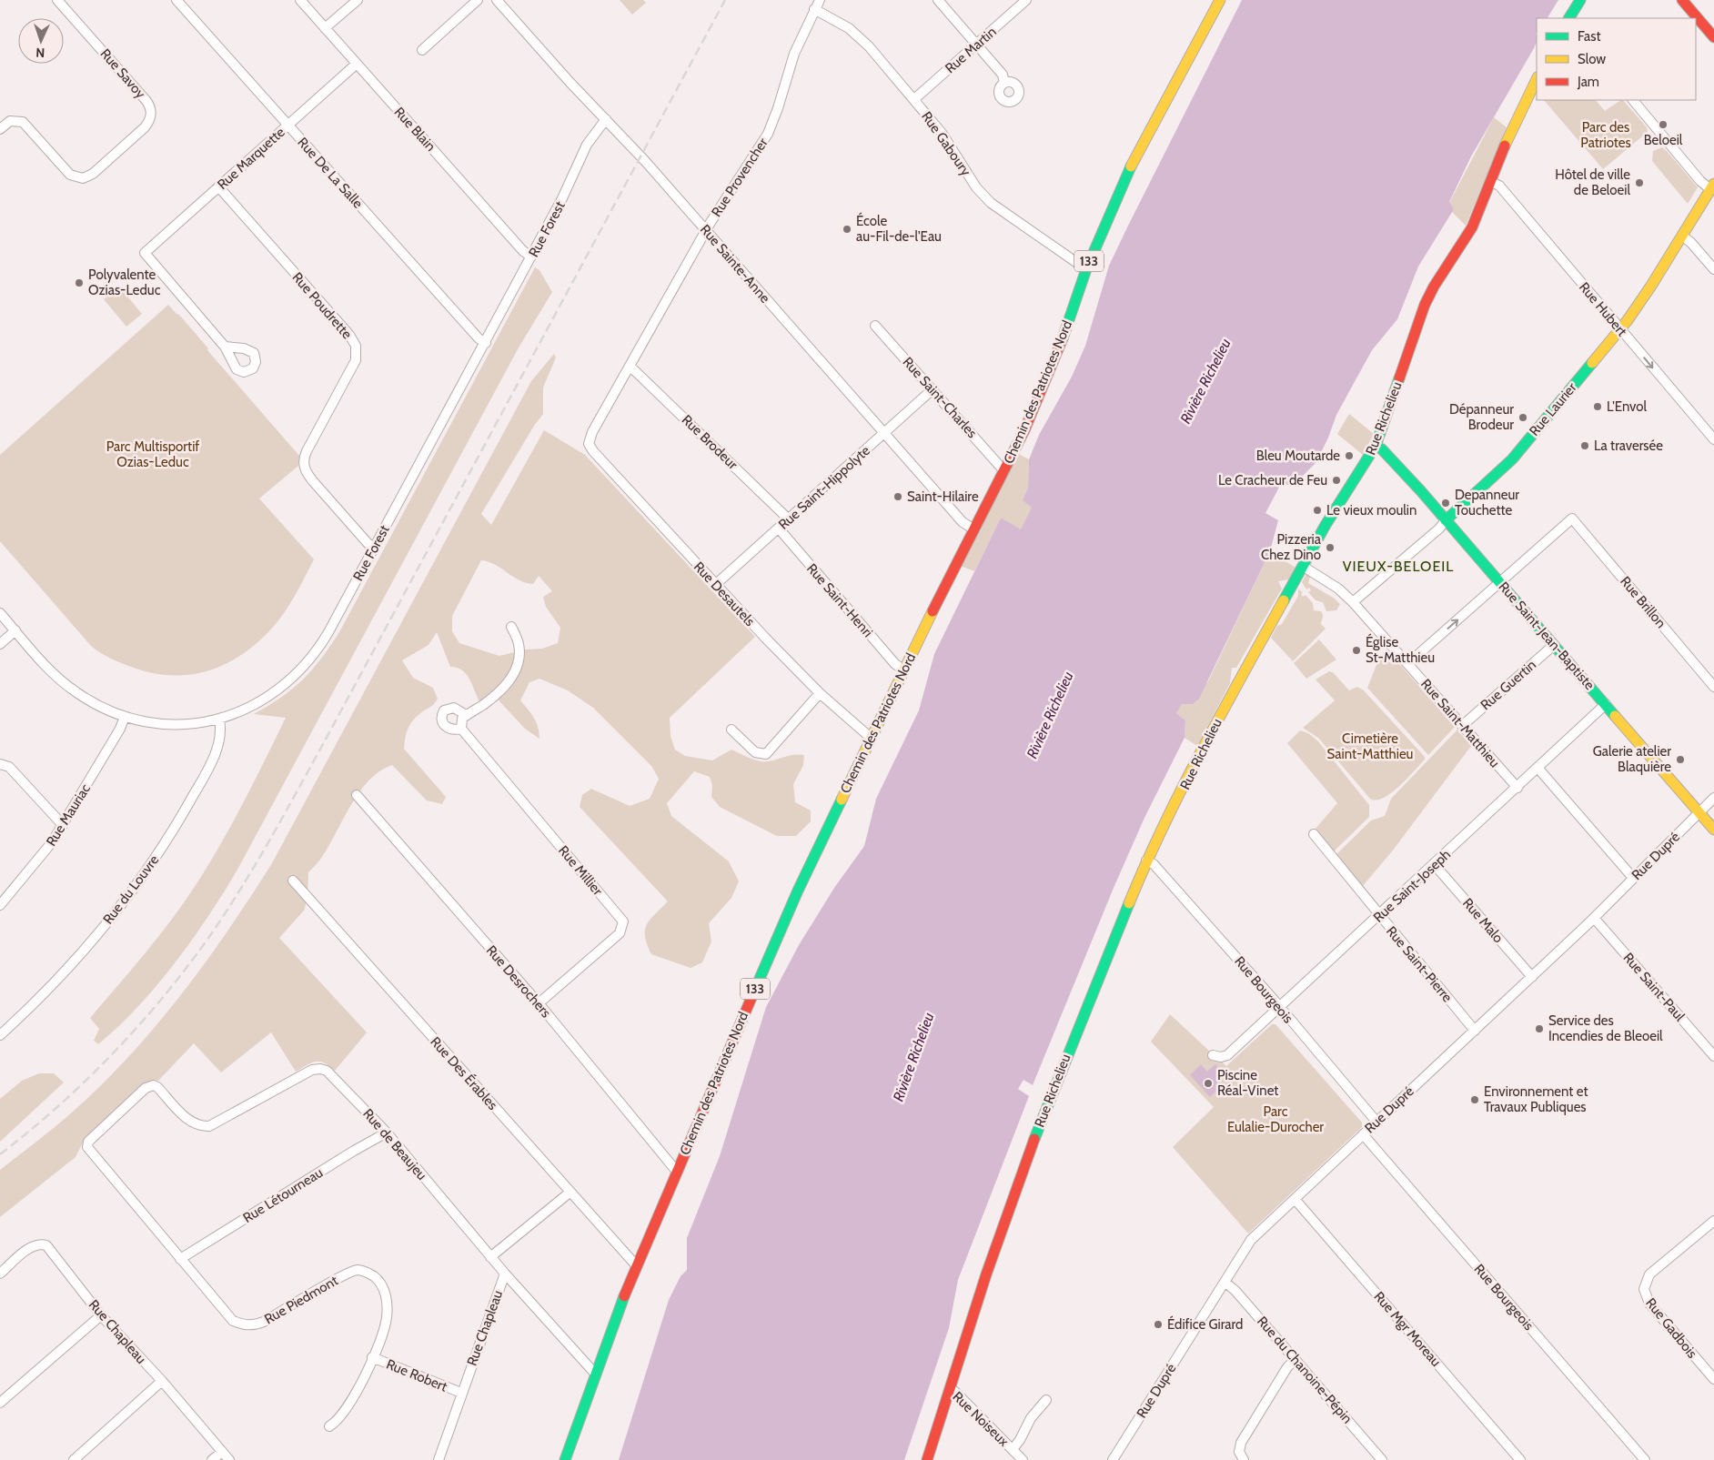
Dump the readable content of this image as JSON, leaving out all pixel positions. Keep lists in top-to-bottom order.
{
  "streets": {
    "main road": [
      "133",
      "Chemin des Patriotes Nord",
      "Rue Laurier",
      "Rue Richelieu",
      "Rue Saint-Jean-Baptiste"
    ],
    "street": [
      "Rue Martin",
      "Rue Savoy",
      "Rue Blain",
      "Rue Gaboury",
      "Rue Marquette",
      "Rue De La Salle",
      "Rue Provencher",
      "Rue Forest",
      "Rue Sainte-Anne",
      "Rue Poudrette",
      "Rue Hubert",
      "Rue Saint-Charles",
      "Rue Brodeur",
      "Rue Saint-Hippolyte",
      "Rue Desautels",
      "Rue Saint-Henri",
      "Rue Brillon",
      "Rue Guertin",
      "Rue Saint-Matthieu",
      "Rue Mauriac",
      "Rue Dupré",
      "Rue Millier",
      "Rue Saint-Joseph",
      "Rue du Louvre",
      "Rue Malo",
      "Rue Saint-Pierre",
      "Rue Desrochers",
      "Rue Saint-Paul",
      "Rue Bourgeois",
      "Rue Des Érables",
      "Rue de Beaujeu",
      "Rue Létourneau",
      "Rue Piedmont",
      "Rue Chapleau",
      "Rue Gadbois",
      "Rue Mgr Moreau",
      "Rue du Chanoine-Pépin",
      "Rue Robert",
      "Rue Noiseux"
    ]
  },
  "crossings": [
    ["Rue Martin", "Rue Gaboury"],
    ["Rue Blain", "Rue Marquette"],
    ["Rue Blain", "Rue Forest"],
    ["Rue Gaboury", "Rue Provencher"],
    ["Rue Gaboury", "Chemin des Patriotes Nord"],
    ["Rue Marquette", "Rue De La Salle"],
    ["Rue Marquette", "Rue Poudrette"],
    ["Rue De La Salle", "Rue Forest"],
    ["Rue Provencher", "Rue Sainte-Anne"],
    ["Rue Provencher", "Rue Brodeur"],
    ["Rue Provencher", "Rue Desautels"],
    ["Rue Forest", "Rue Sainte-Anne"],
    ["Rue Forest", "Rue Poudrette"],
    ["Rue Forest", "Rue Mauriac"],
    ["Rue Forest", "Rue du Louvre"],
    ["Rue Sainte-Anne", "Chemin des Patriotes Nord"],
    ["Rue Sainte-Anne", "Rue Saint-Hippolyte"],
    ["Rue Hubert", "Rue Laurier"],
    ["Rue Hubert", "Rue Richelieu"],
    ["Chemin des Patriotes Nord", "Rue Saint-Charles"],
    ["Chemin des Patriotes Nord", "Rue Desautels"],
    ["Chemin des Patriotes Nord", "Rue Saint-Henri"],
    ["Chemin des Patriotes Nord", "Rue Desrochers"],
    ["Chemin des Patriotes Nord", "Rue Des Érables"],
    ["Chemin des Patriotes Nord", "Rue de Beaujeu"],
    ["Rue Saint-Charles", "Rue Saint-Hippolyte"],
    ["Rue Laurier", "Rue Saint-Jean-Baptiste"],
    ["Rue Laurier", "Rue Saint-Matthieu"],
    ["Rue Richelieu", "Rue Saint-Jean-Baptiste"],
    ["Rue Richelieu", "Rue Saint-Matthieu"],
    ["Rue Richelieu", "Rue Bourgeois"],
    ["Rue Richelieu", "Rue Noiseux"],
    ["Rue Brodeur", "Rue Saint-Hippolyte"],
    ["Rue Saint-Hippolyte", "Rue Desautels"],
    ["Rue Saint-Hippolyte", "Rue Saint-Henri"],
    ["Rue Brillon", "Rue Saint-Jean-Baptiste"],
    ["Rue Saint-Jean-Baptiste", "Rue Guertin"],
    ["Rue Saint-Jean-Baptiste", "Rue Dupré"],
    ["Rue Saint-Jean-Baptiste", "Rue Saint-Joseph"],
    ["Rue Guertin", "Rue Saint-Matthieu"],
    ["Rue Saint-Matthieu", "Rue Saint-Joseph"],
    ["Rue Dupré", "Rue Malo"],
    ["Rue Dupré", "Rue Saint-Pierre"],
    ["Rue Dupré", "Rue Saint-Paul"],
    ["Rue Dupré", "Rue Bourgeois"],
    ["Rue Dupré", "Rue Mgr Moreau"],
    ["Rue Dupré", "Rue du Chanoine-Pépin"],
    ["Rue Millier", "Rue Desrochers"],
    ["Rue Saint-Joseph", "Rue Malo"],
    ["Rue Saint-Joseph", "Rue Saint-Pierre"],
    ["Rue Saint-Joseph", "Rue Bourgeois"],
    ["Rue de Beaujeu", "Rue Létourneau"],
    ["Rue de Beaujeu", "Rue Piedmont"],
    ["Rue de Beaujeu", "Rue Chapleau"],
    ["Rue Létourneau", "Rue Piedmont"],
    ["Rue Piedmont", "Rue Robert"],
    ["Rue Chapleau", "Rue Robert"]
  ],
  "one_way": ["Rue Hubert"],
  "districts": ["VIEUX-BELOEIL"],
  "water": ["Rivière Richelieu"],
  "parks": [
    "Parc des Patriotes",
    "Parc Multisportif Ozias-Leduc",
    "Cimetière Saint-Matthieu",
    "Parc Eulalie-Durocher"
  ],
  "places": [
    "Beloeil",
    "Hôtel de ville de Beloeil",
    "École au-Fil-de-l'Eau",
    "Polyvalente Ozias-Leduc",
    "L'Envol",
    "Dépanneur Brodeur",
    "La traversée",
    "Bleu Moutarde",
    "Le Cracheur de Feu",
    "Saint-Hilaire",
    "Depanneur Touchette",
    "Le vieux moulin",
    "Pizzeria Chez Dino",
    "Église St-Matthieu",
    "Galerie atelier Blaquière",
    "Service des Incendies de Bleoeil",
    "Piscine Réal-Vinet",
    "Environnement et Travaux Publiques",
    "Édifice Girard"
  ],
  "legend": ["Fast", "Slow", "Jam"],
  "north": "bottom"
}
